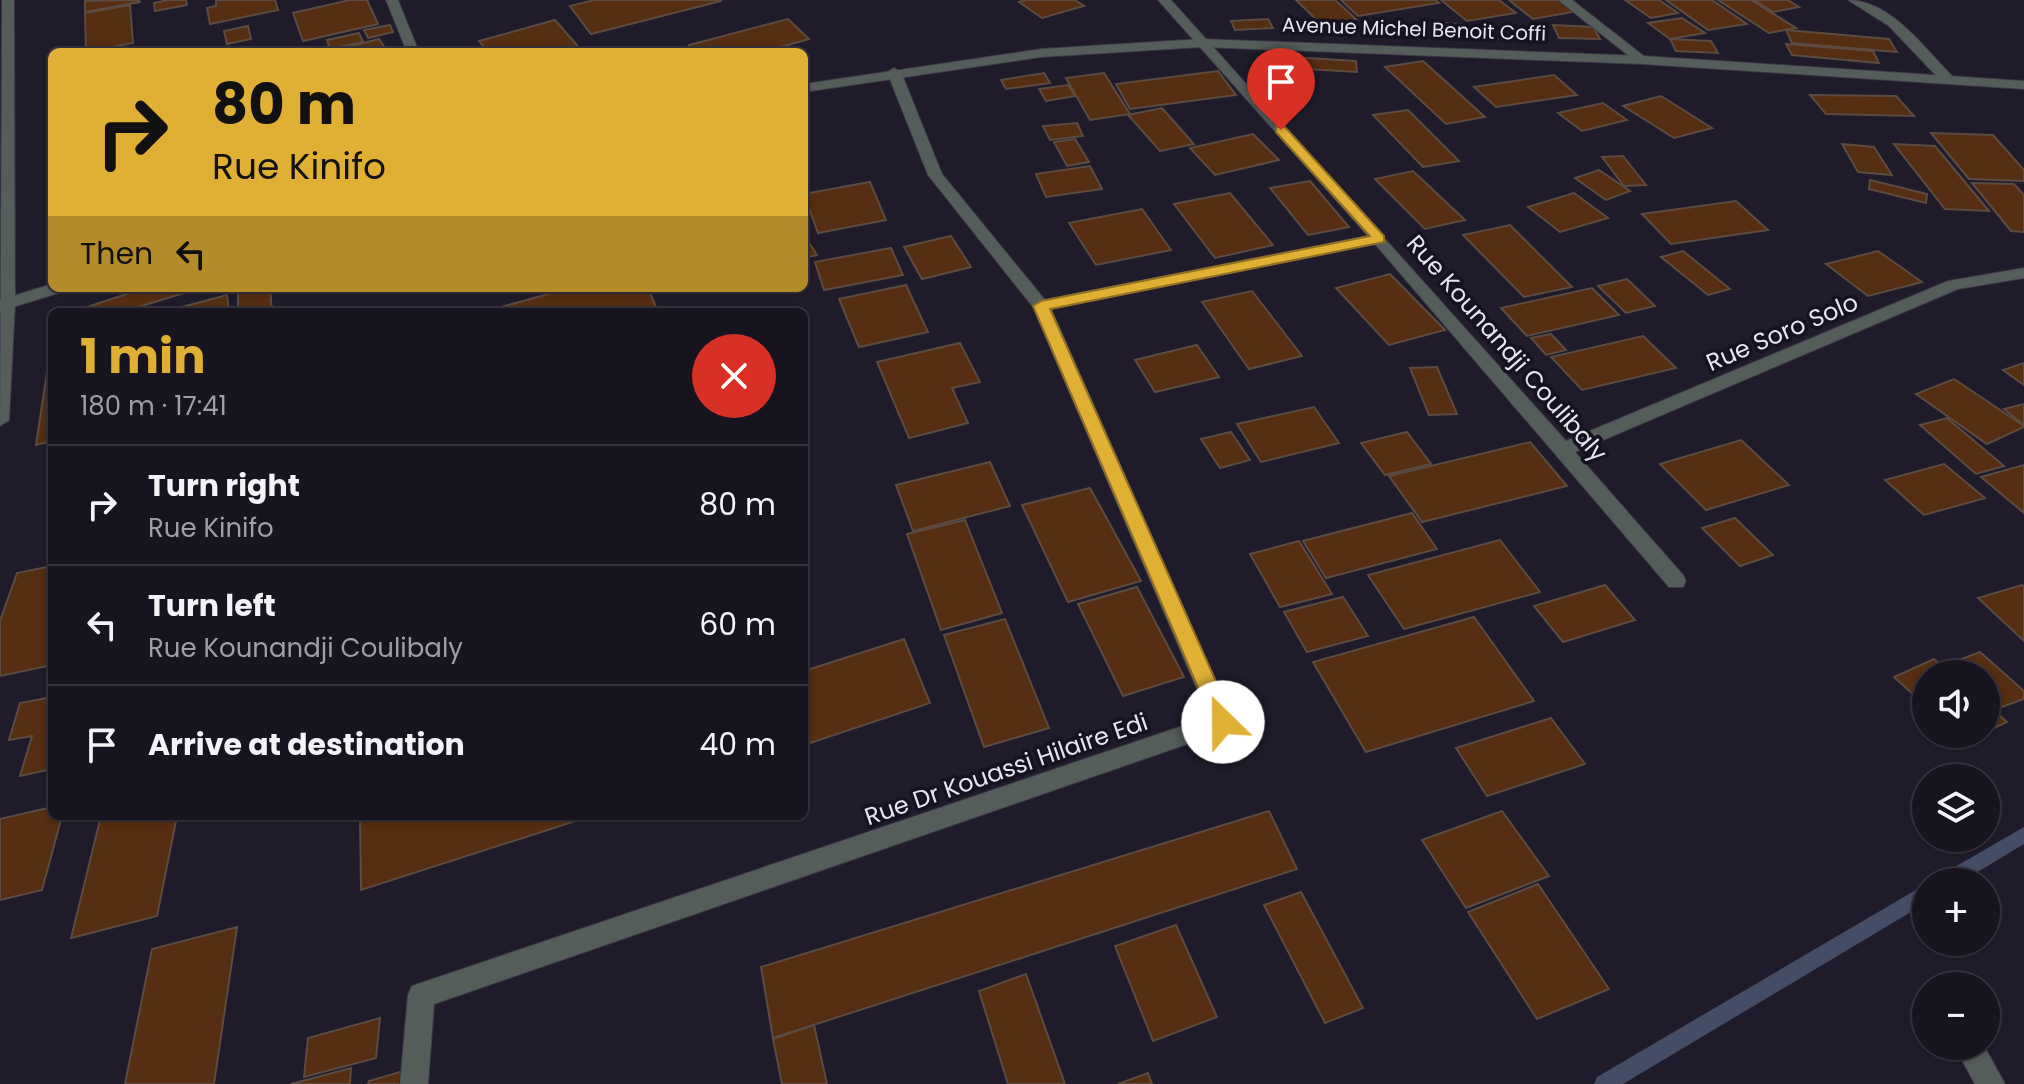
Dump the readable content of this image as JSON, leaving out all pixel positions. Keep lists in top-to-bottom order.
{
  "streets": {
    "street": [
      "Avenue Michel Benoit Coffi",
      "Rue Soro Solo",
      "Rue Kounandji Coulibaly",
      "Rue Dr Kouassi Hilaire Edi"
    ]
  },
  "crossings": [
    ["Avenue Michel Benoit Coffi", "Rue Kounandji Coulibaly"],
    ["Avenue Michel Benoit Coffi", "Rue Dr Kouassi Hilaire Edi"],
    ["Rue Soro Solo", "Rue Kounandji Coulibaly"]
  ],
  "page": {
    "turn": ["80 m", "Rue Kinifo"],
    "then": "Then",
    "heading": ["1 min", "180 m · 17:41"],
    "list": [
      {
        "name": "Turn right",
        "note": "Rue Kinifo",
        "value": "80 m"
      },
      {
        "name": "Turn left",
        "note": "Rue Kounandji Coulibaly",
        "value": "60 m"
      },
      {
        "name": "Arrive at destination",
        "value": "40 m"
      }
    ],
    "map_buttons": ["+", "−"]
  }
}
